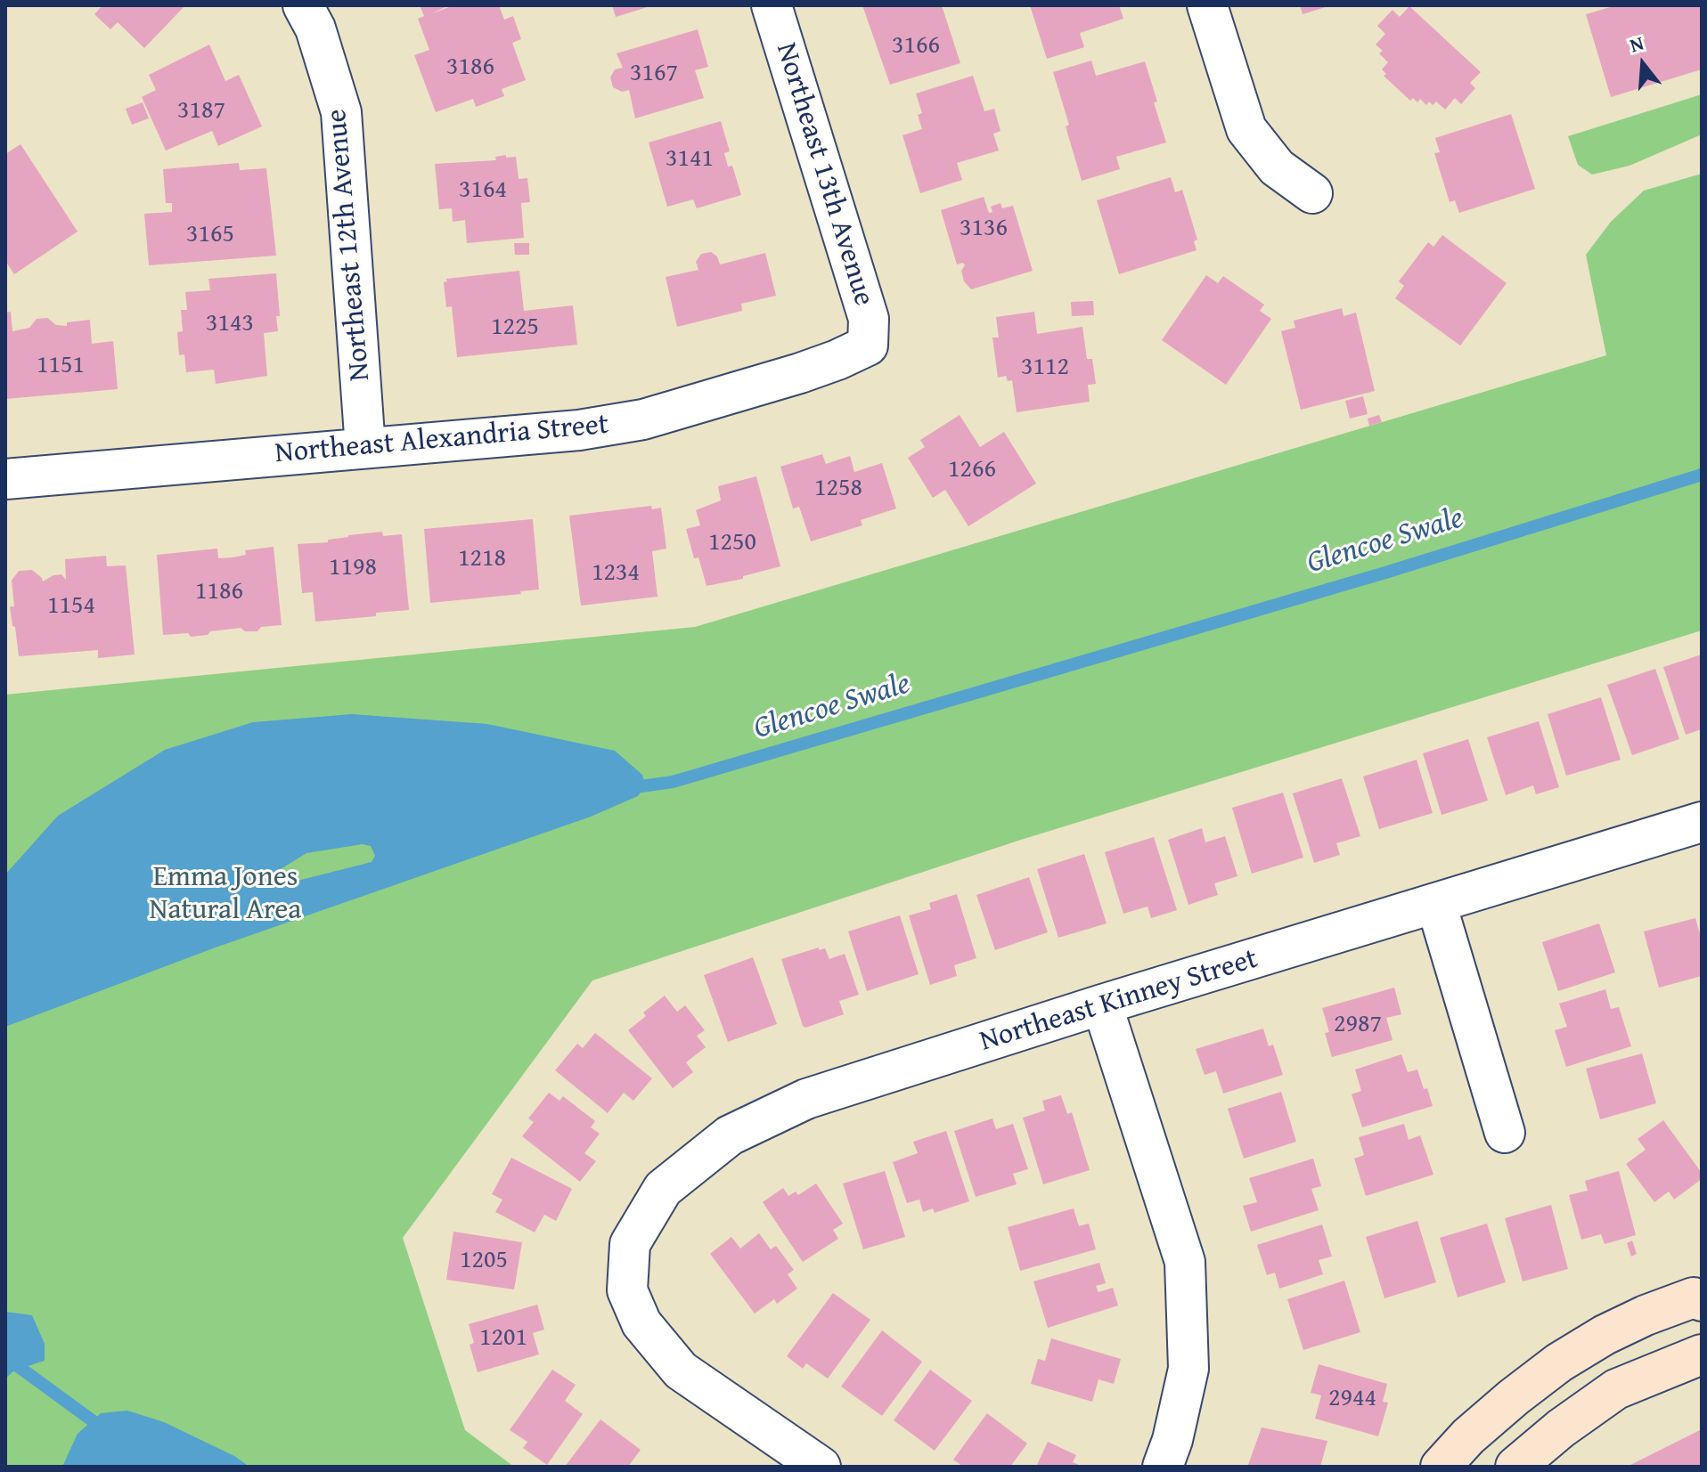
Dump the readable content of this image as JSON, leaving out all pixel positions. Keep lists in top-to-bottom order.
{
  "streets": {
    "street": [
      "Northeast 13th Avenue",
      "Northeast 12th Avenue",
      "Northeast Alexandria Street",
      "Northeast Kinney Street"
    ]
  },
  "crossings": [
    ["Northeast 13th Avenue", "Northeast Alexandria Street"],
    ["Northeast 12th Avenue", "Northeast Alexandria Street"]
  ],
  "water": ["Glencoe Swale"],
  "parks": ["Emma Jones Natural Area"],
  "house_numbers": [
    "3166",
    "3186",
    "3167",
    "3187",
    "3141",
    "3164",
    "3136",
    "3165",
    "3143",
    "1225",
    "1151",
    "3112",
    "1266",
    "1258",
    "1250",
    "1218",
    "1198",
    "1234",
    "1186",
    "1154",
    "2987",
    "1205",
    "1201",
    "2944"
  ],
  "north": "top"
}
